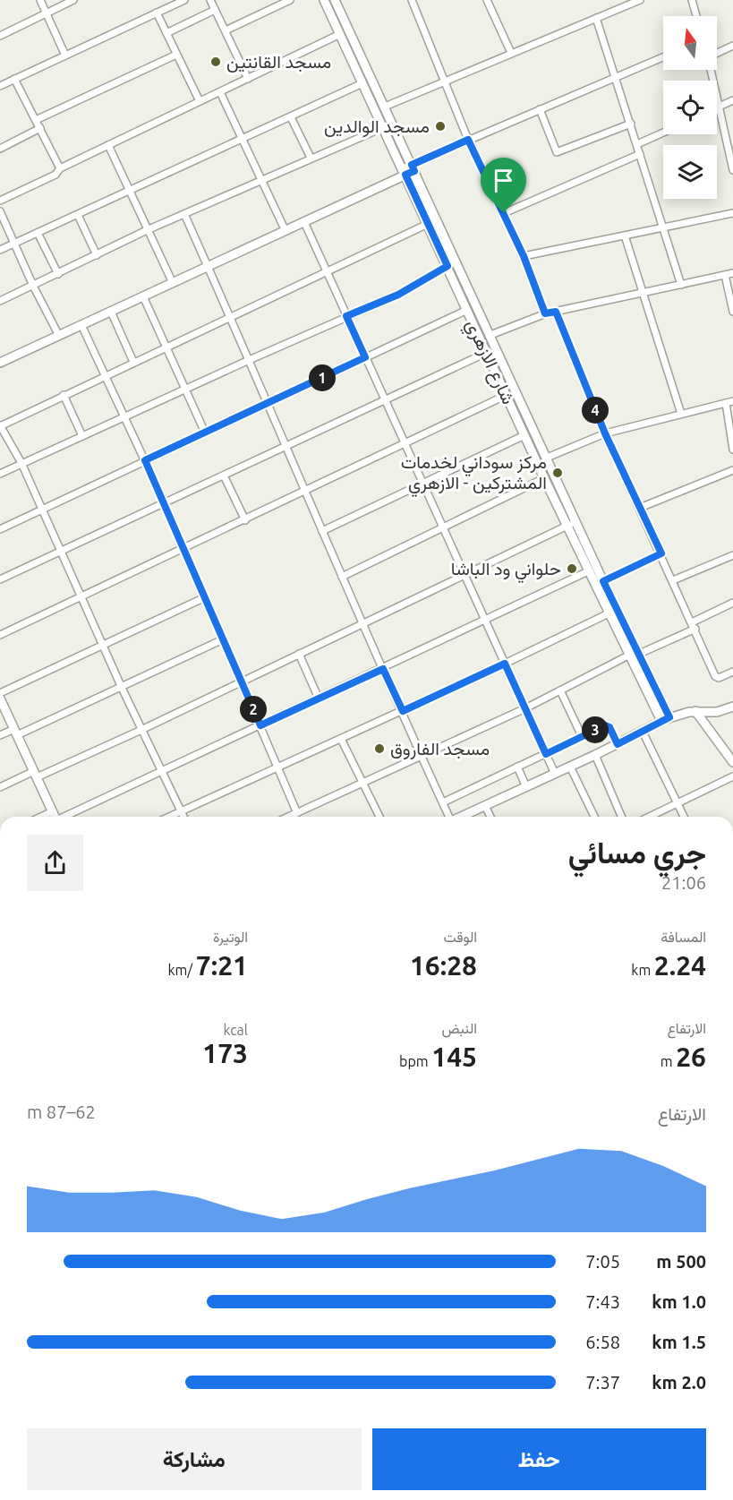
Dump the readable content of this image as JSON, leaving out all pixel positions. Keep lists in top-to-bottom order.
{
  "streets": {
    "street": ["شارع الازهري"]
  },
  "places": [
    "مسجد القانتين",
    "مسجد الوالدين",
    "مركز سوداني لخدمات المشتركين - الازهري",
    "حلواني ود الباشا",
    "مسجد الفاروق"
  ],
  "north": "top",
  "page": {
    "pins": [
      "1",
      "4",
      "2",
      "3"
    ],
    "heading": ["جري مسائي", "21:06"],
    "stats": [
      ["المسافة", "2.24 km"],
      ["الوقت", "16:28"],
      ["الوتيرة", "7:21 /km"],
      ["الارتفاع", "26 m"],
      ["النبض", "145 bpm"],
      ["kcal", "173"]
    ],
    "chart": ["الارتفاع", "62–87 m"],
    "list": [
      {
        "name": "500 m",
        "note": "7:05"
      },
      {
        "name": "1.0 km",
        "note": "7:43"
      },
      {
        "name": "1.5 km",
        "note": "6:58"
      },
      {
        "name": "2.0 km",
        "note": "7:37"
      }
    ],
    "buttons": ["حفظ", "مشاركة"]
  }
}
